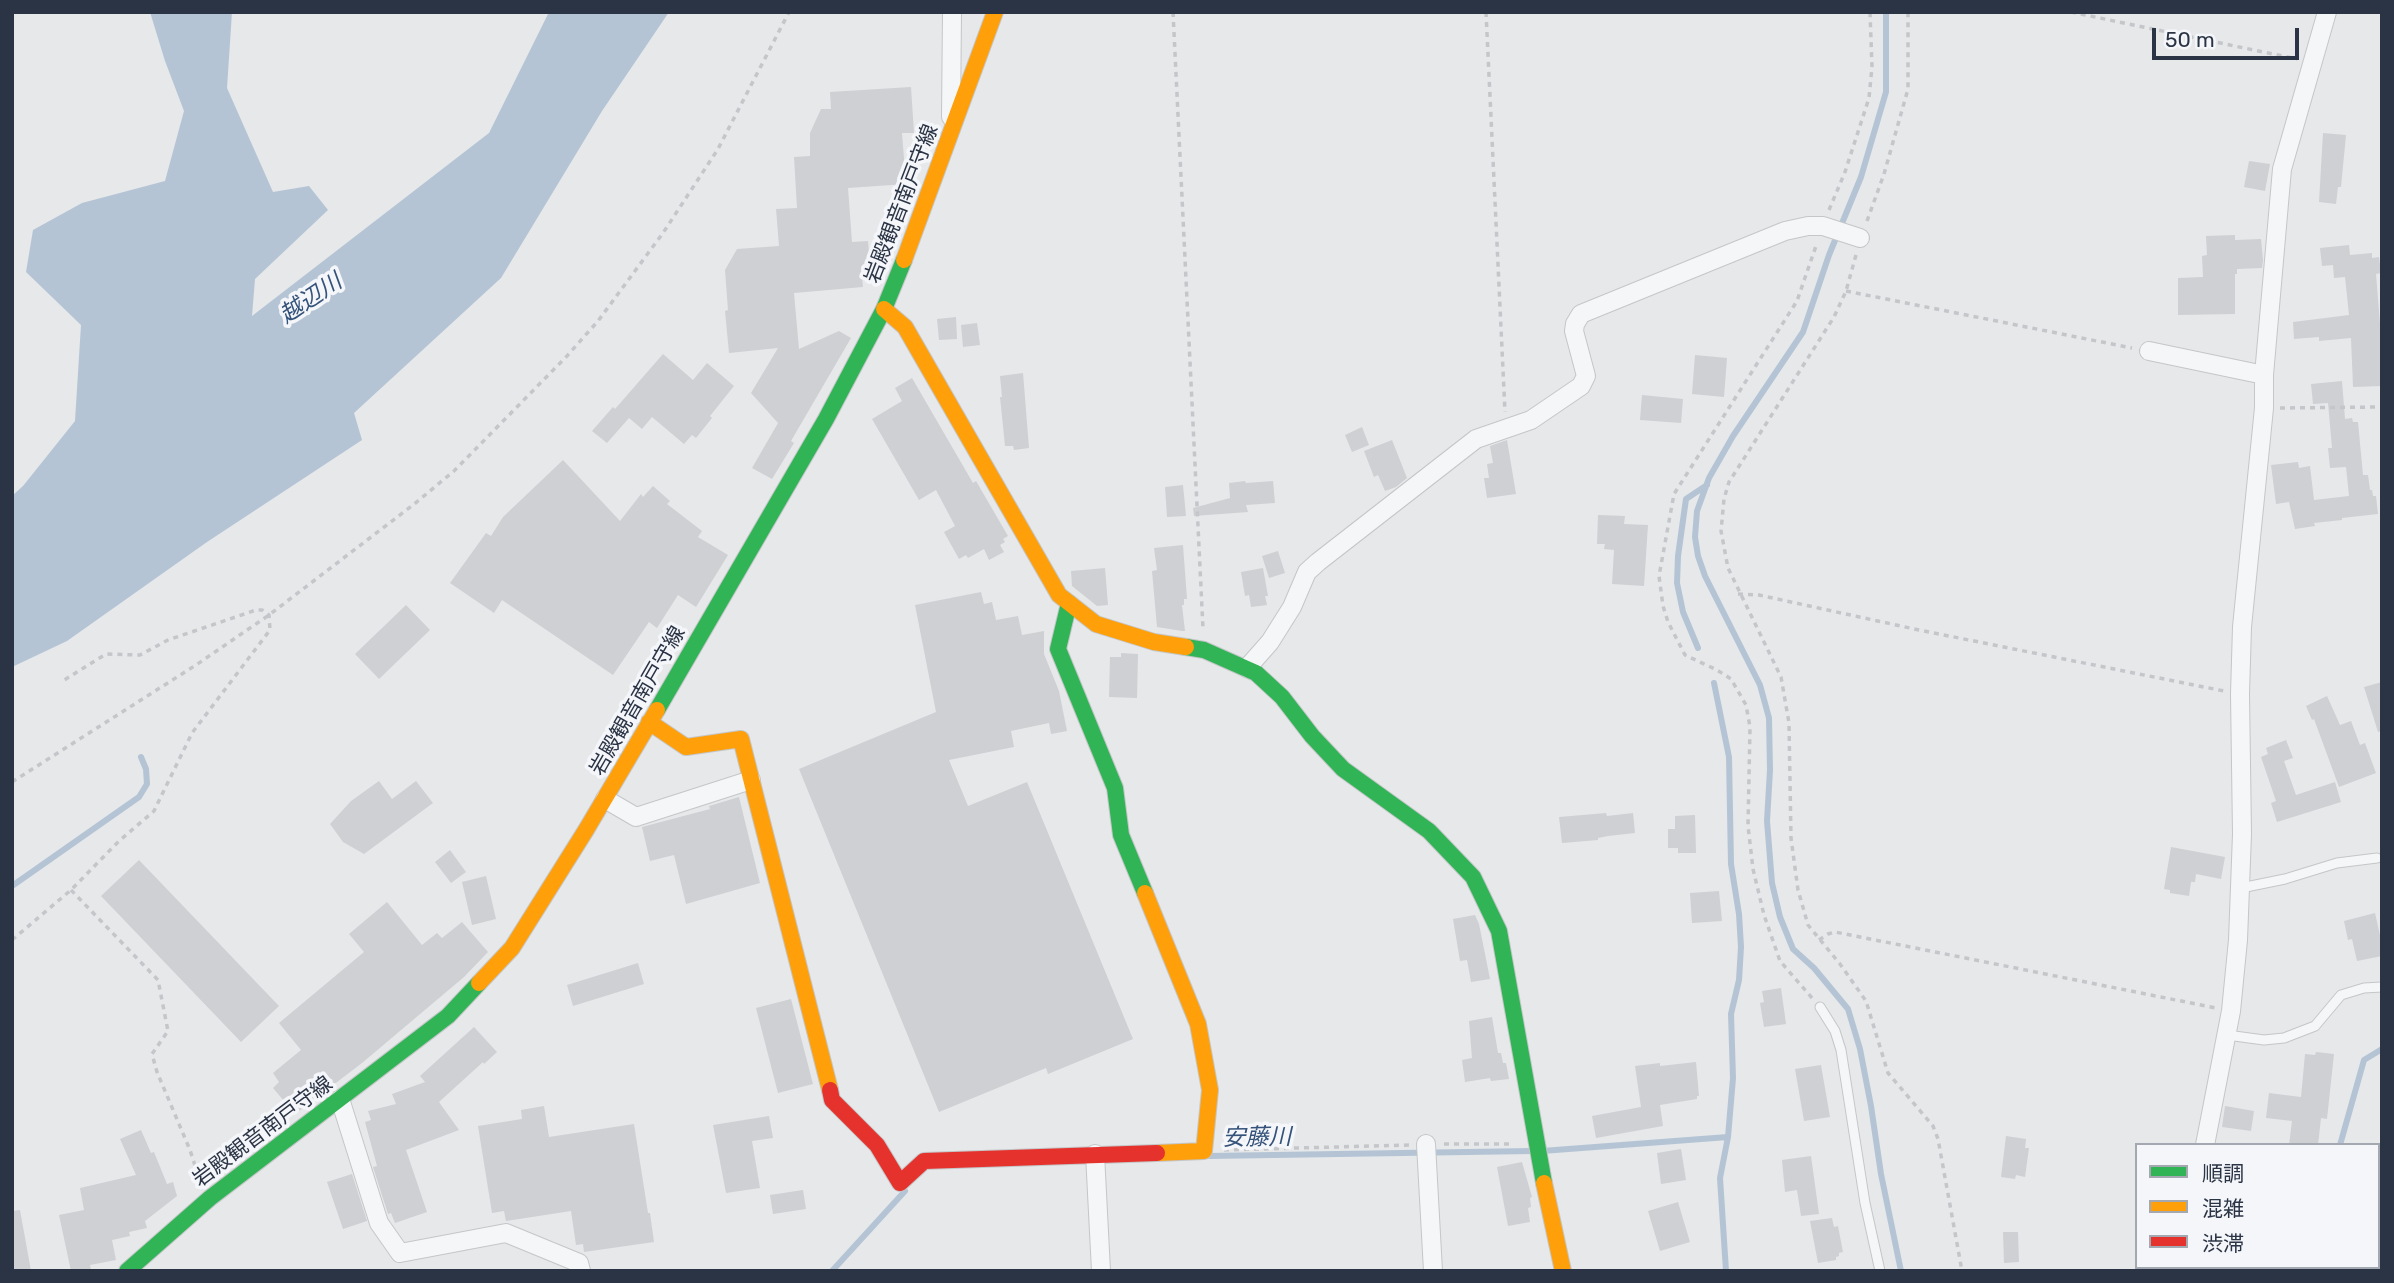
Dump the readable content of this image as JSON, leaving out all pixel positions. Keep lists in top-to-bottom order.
{
  "streets": {
    "street": ["岩殿観音南戸守線"]
  },
  "water": ["越辺川", "安藤川"],
  "legend": ["順調", "混雑", "渋滞"],
  "scale_bar": "50 m"
}
